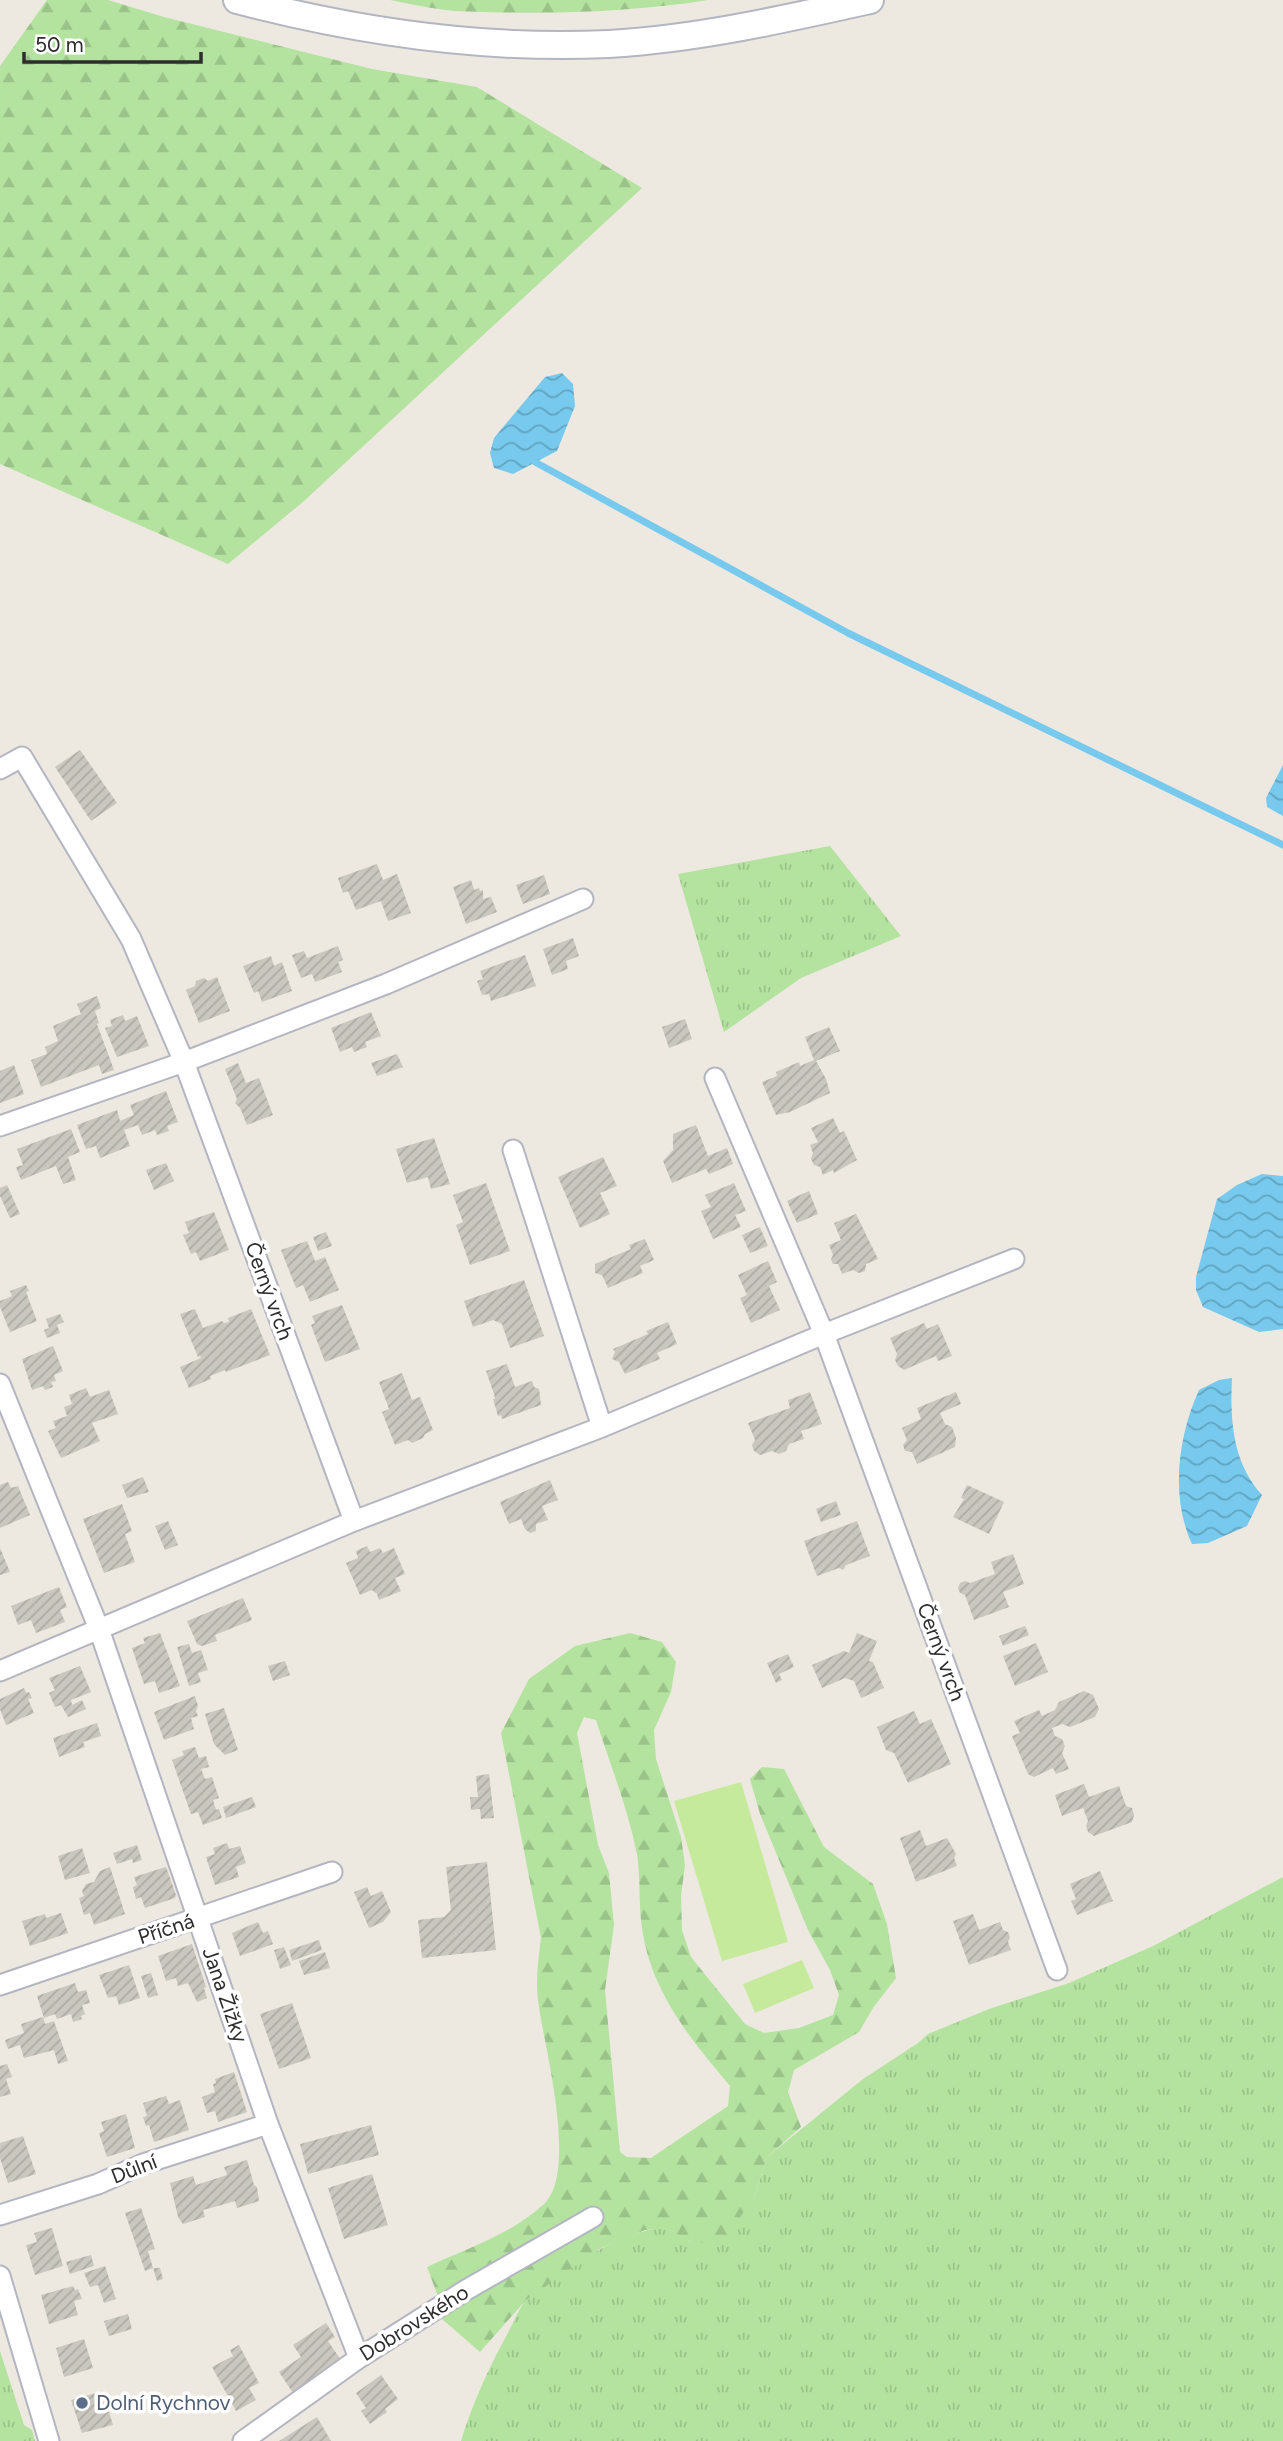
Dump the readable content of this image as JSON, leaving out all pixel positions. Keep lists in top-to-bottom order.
{
  "streets": {
    "street": [
      "Černý vrch",
      "Příčná",
      "Jana Žižky",
      "Důlní",
      "Dobrovského"
    ]
  },
  "crossings": [
    ["Příčná", "Jana Žižky"],
    ["Jana Žižky", "Důlní"],
    ["Jana Žižky", "Dobrovského"]
  ],
  "places": ["Dolní Rychnov"],
  "scale_bar": "50 m"
}
